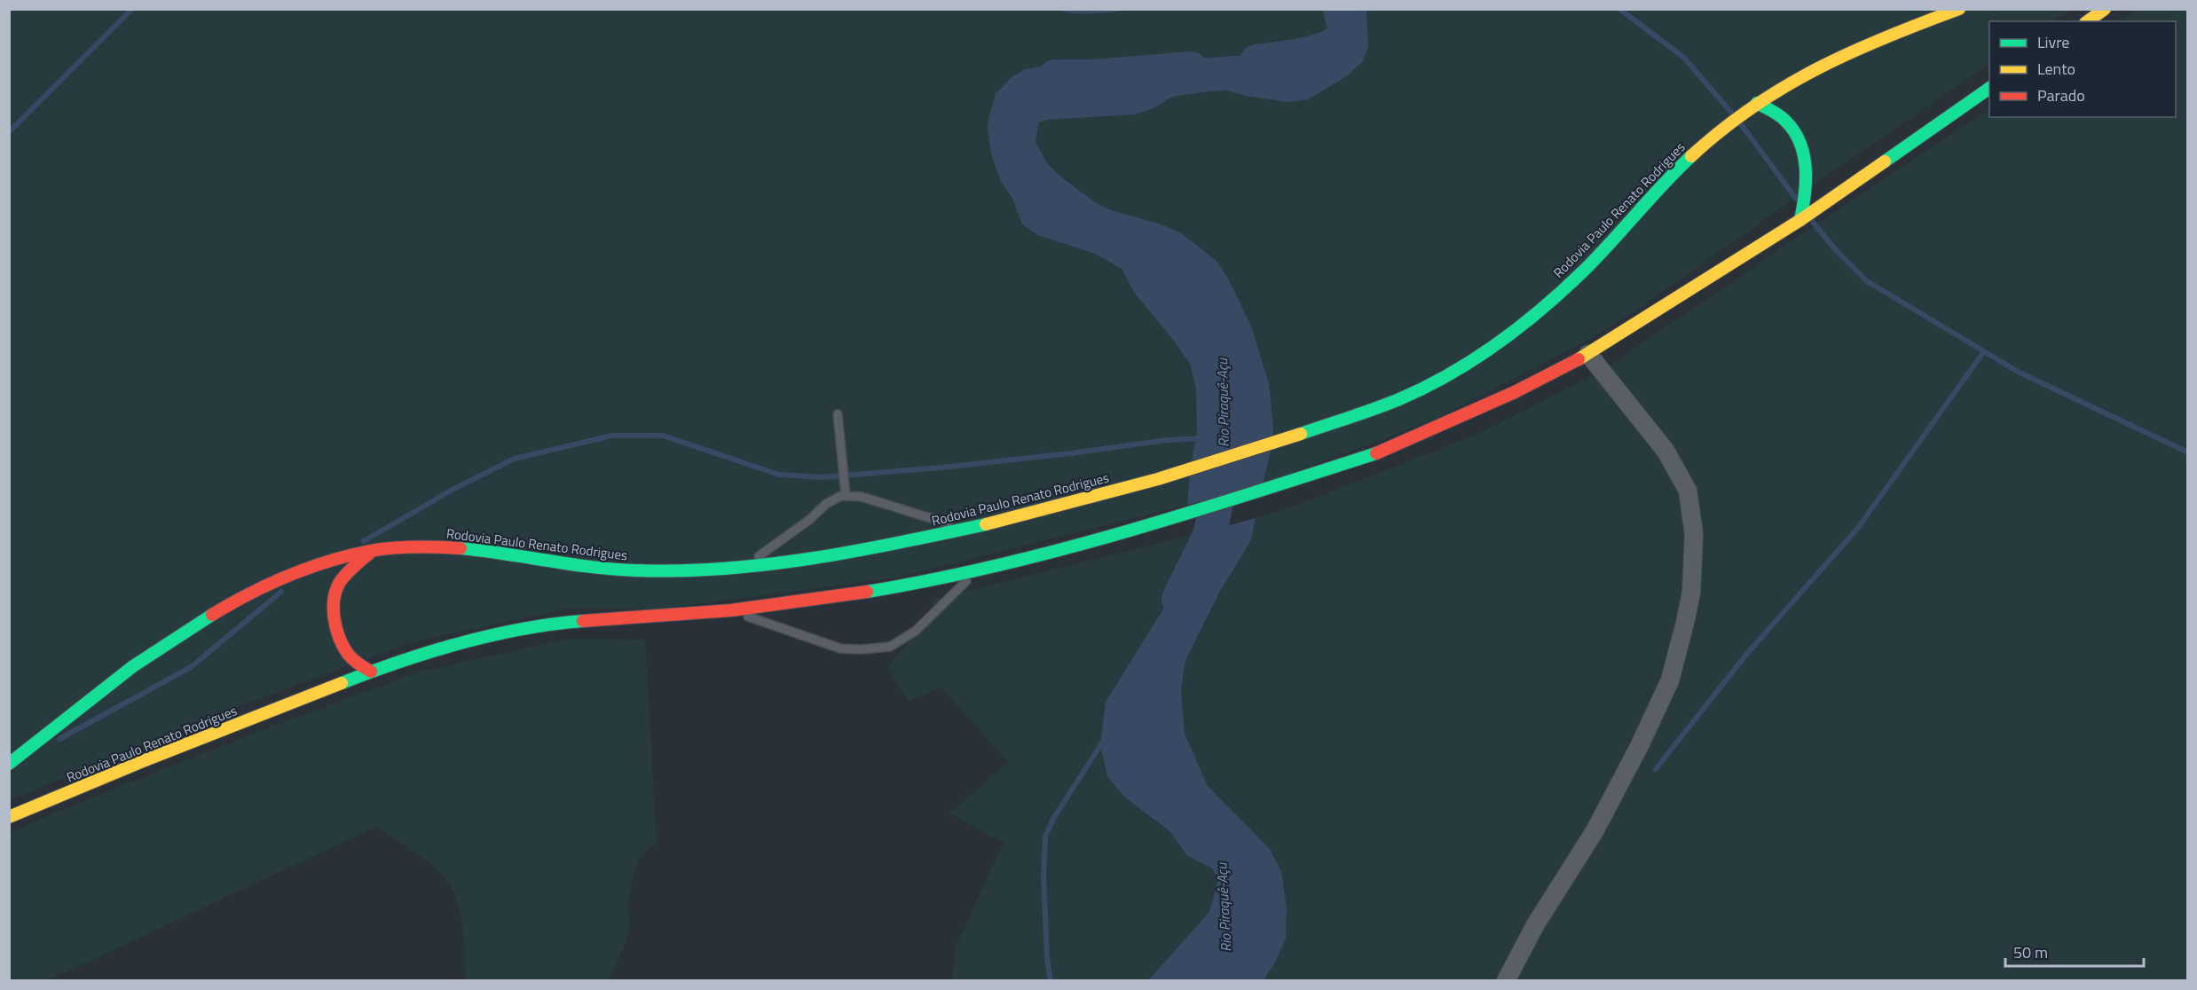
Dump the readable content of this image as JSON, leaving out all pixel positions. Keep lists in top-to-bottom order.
{
  "streets": {
    "main road": ["Rodovia Paulo Renato Rodrigues"]
  },
  "water": ["Rio Piraquê-Açu"],
  "legend": ["Livre", "Lento", "Parado"],
  "scale_bar": "50 m"
}
